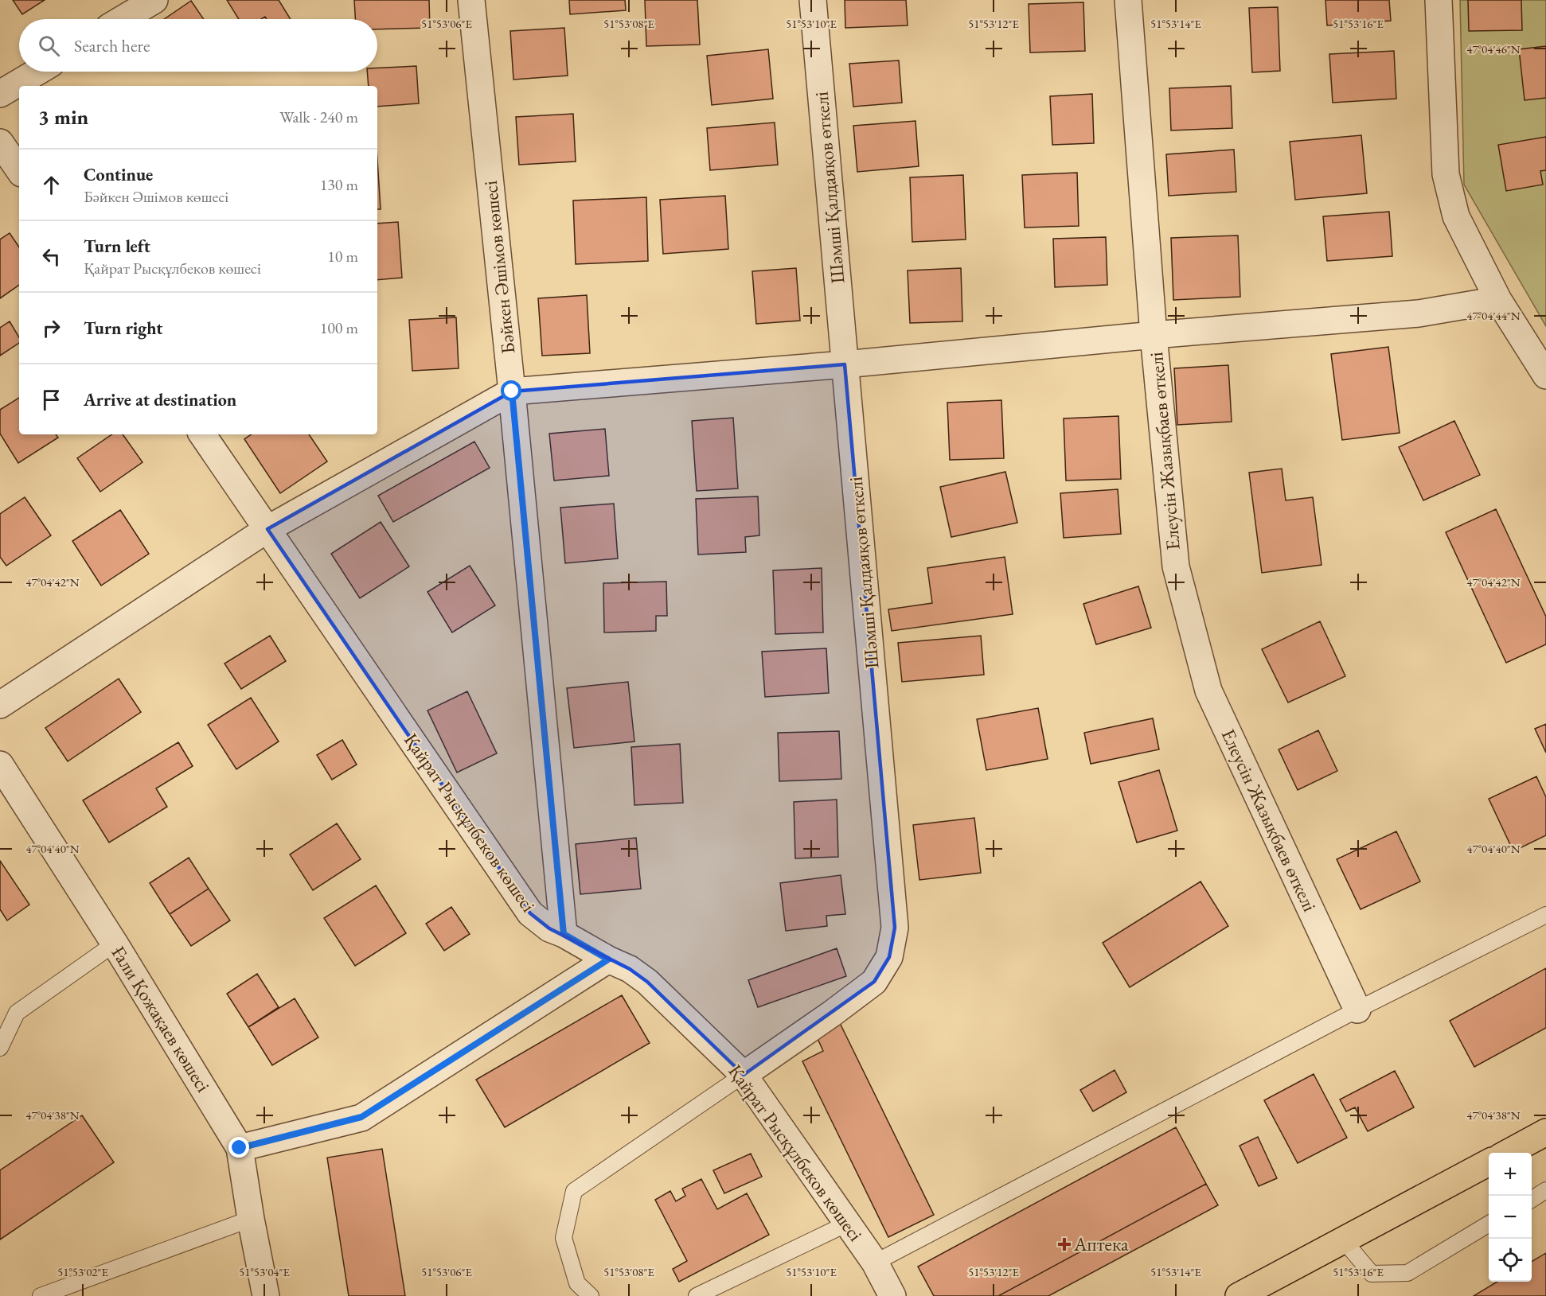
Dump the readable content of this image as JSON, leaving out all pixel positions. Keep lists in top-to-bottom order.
{
  "streets": {
    "street": [
      "Шәмші Қалдаяқов өткелі",
      "Бәйкен Әшімов көшесі",
      "Елеусін Жазықбаев өткелі",
      "Қайрат Рысқұлбеков көшесі",
      "Ғали Қожақаев көшесі"
    ]
  },
  "crossings": [
    ["Шәмші Қалдаяқов өткелі", "Қайрат Рысқұлбеков көшесі"],
    ["Бәйкен Әшімов көшесі", "Қайрат Рысқұлбеков көшесі"]
  ],
  "places": {
    "health": ["Аптека"]
  },
  "page": {
    "search": "Search here",
    "heading": ["3 min", "Walk · 240 m"],
    "list": [
      ["Continue", "Бәйкен Әшімов көшесі", "130 m"],
      ["Turn left", "Қайрат Рысқұлбеков көшесі", "10 m"],
      ["Turn right", "100 m"],
      "Arrive at destination"
    ],
    "map_buttons": ["+", "−"]
  },
  "coordinates": [
    "51°53'06\"E",
    "51°53'08\"E",
    "51°53'10\"E",
    "51°53'12\"E",
    "51°53'14\"E",
    "51°53'16\"E",
    "47°04'46\"N",
    "47°04'44\"N",
    "47°04'42\"N",
    "47°04'40\"N",
    "47°04'38\"N",
    "51°53'02\"E",
    "51°53'04\"E"
  ]
}
